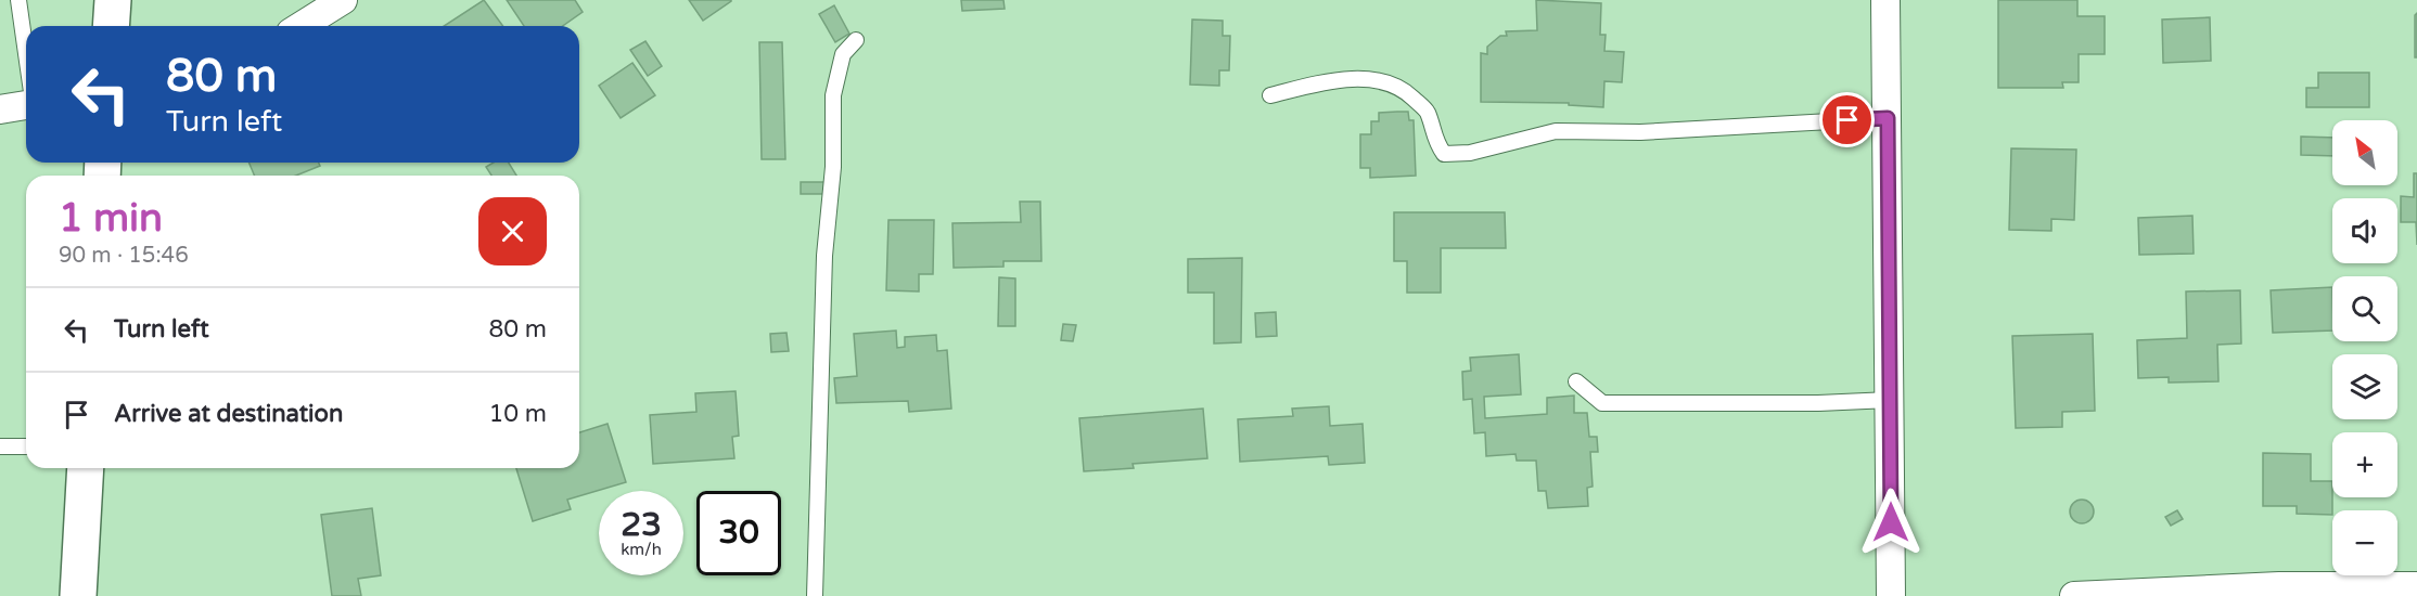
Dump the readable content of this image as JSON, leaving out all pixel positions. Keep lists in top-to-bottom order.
{
  "north": "top left",
  "page": {
    "turn": ["80 m", "Turn left"],
    "map_buttons": ["+", "−"],
    "heading": ["1 min", "90 m · 15:46"],
    "list": [
      {
        "name": "Turn left",
        "value": "80 m"
      },
      {
        "name": "Arrive at destination",
        "value": "10 m"
      }
    ],
    "speed": "23 km/h",
    "limit": "30"
  }
}
